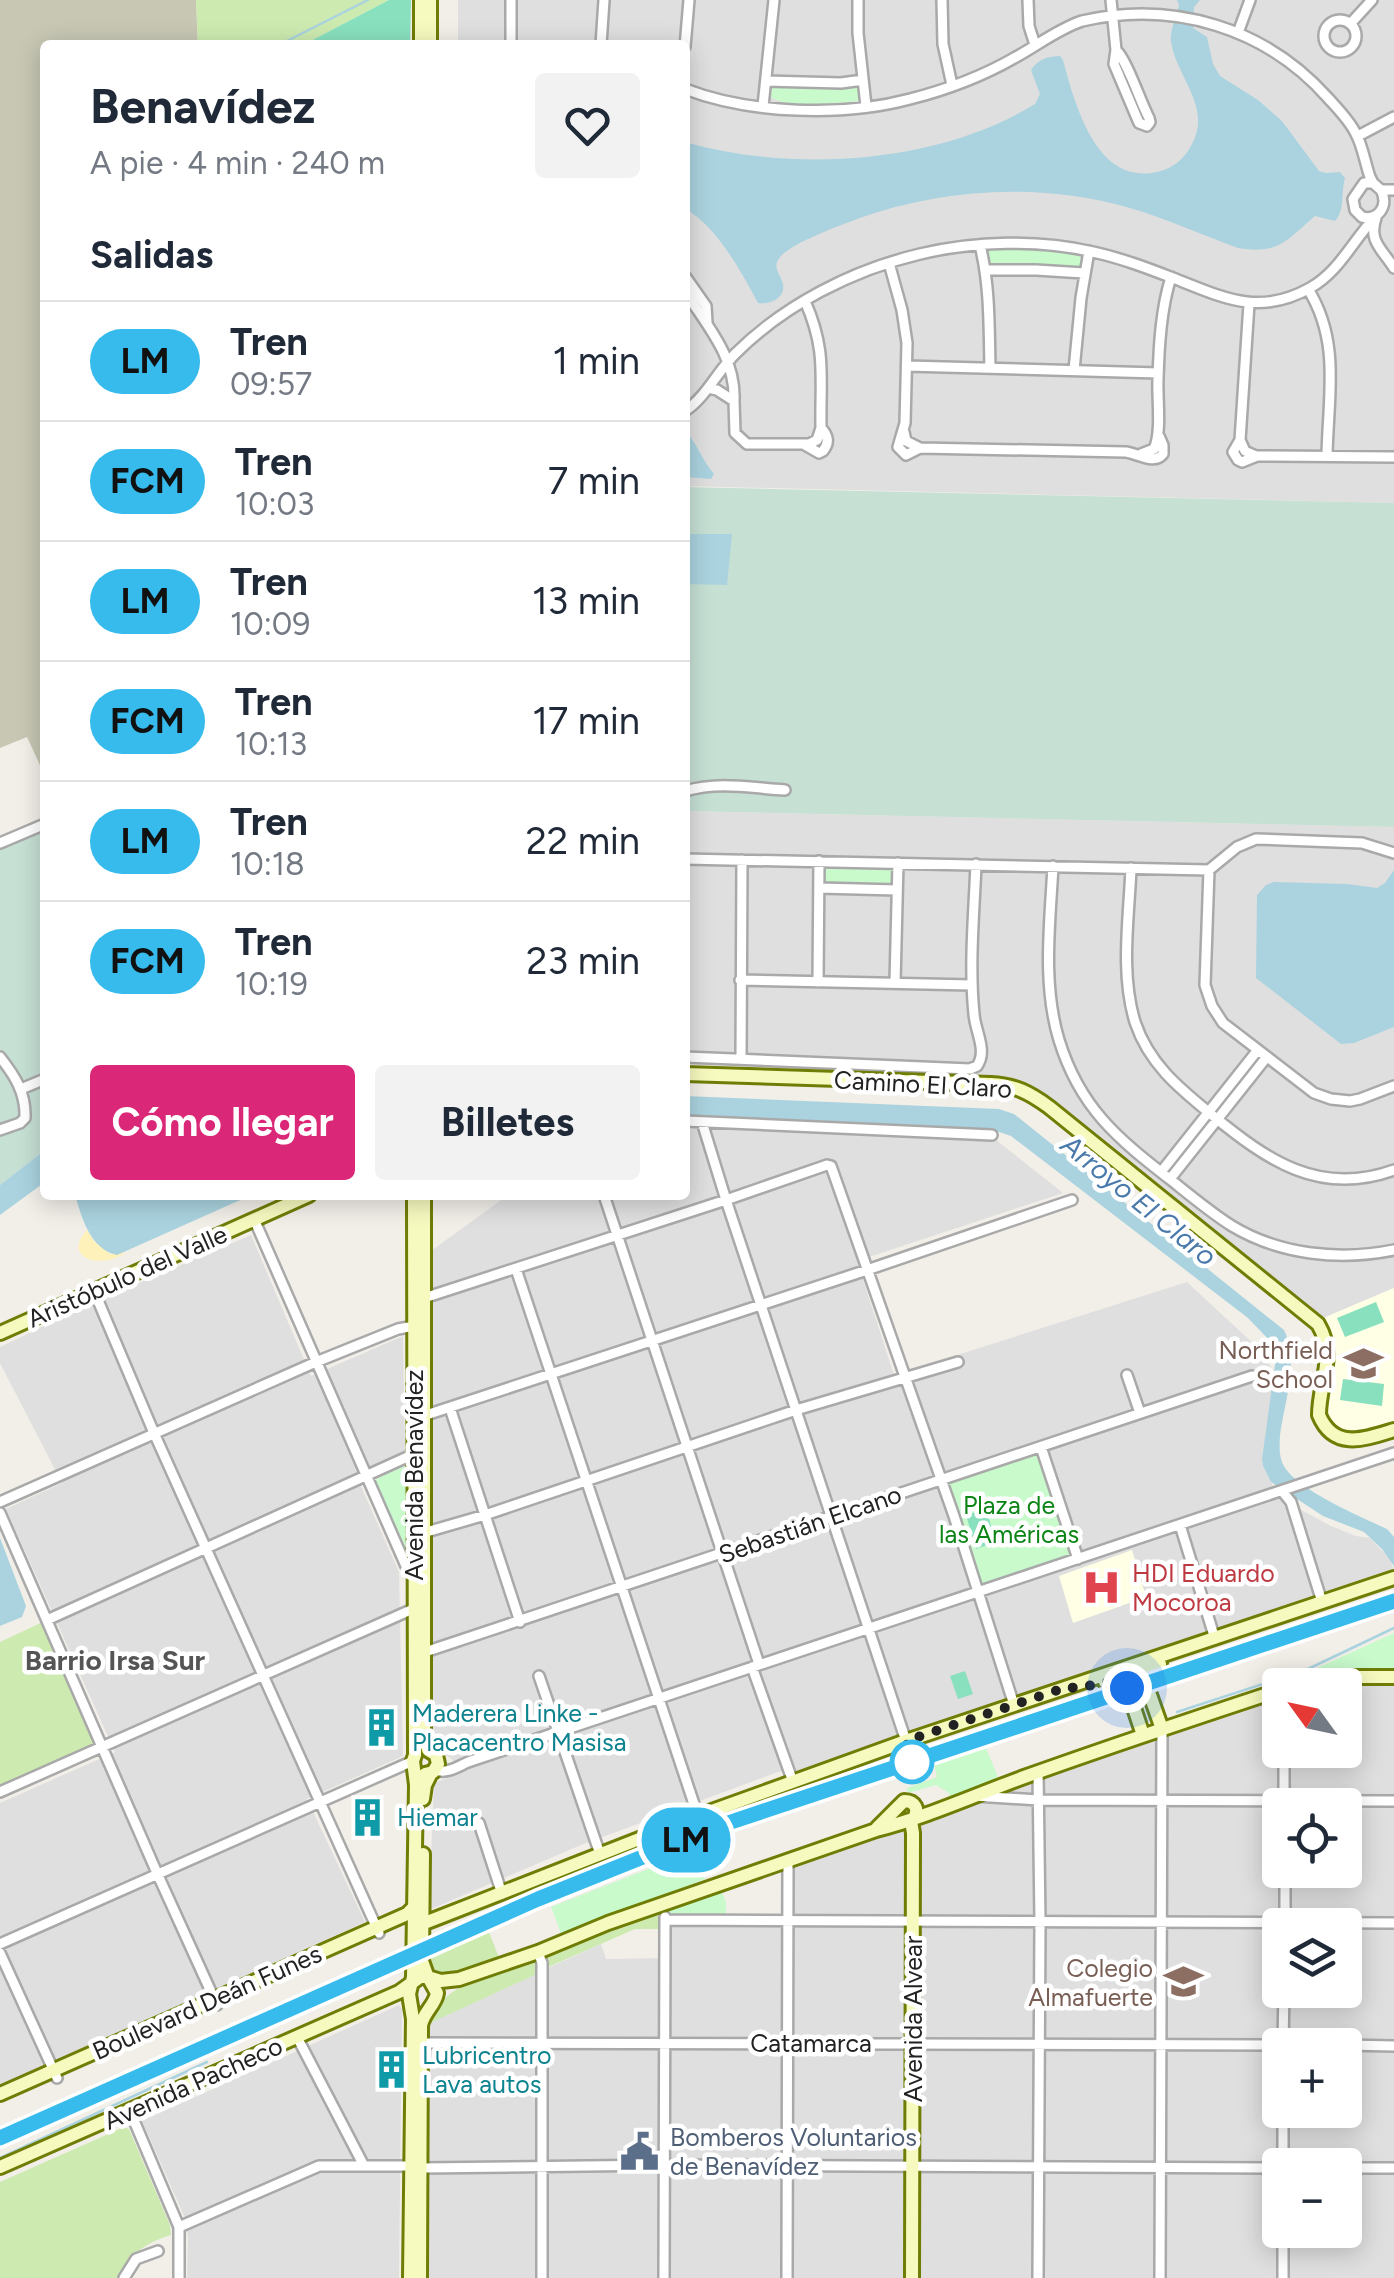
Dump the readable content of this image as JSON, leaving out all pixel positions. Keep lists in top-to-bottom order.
{
  "streets": {
    "main road": [
      "Camino El Claro",
      "Aristóbulo del Valle",
      "Avenida Benavídez",
      "Boulevard Deán Funes",
      "Avenida Alvear",
      "Avenida Pacheco"
    ],
    "street": ["Sebastián Elcano", "Catamarca"]
  },
  "crossings": [
    ["Avenida Benavídez", "Sebastián Elcano"],
    ["Avenida Benavídez", "Boulevard Deán Funes"],
    ["Avenida Benavídez", "Catamarca"],
    ["Avenida Benavídez", "Avenida Pacheco"],
    ["Avenida Alvear", "Catamarca"]
  ],
  "districts": ["Barrio Irsa Sur"],
  "water": ["Arroyo El Claro"],
  "parks": ["Plaza de las Américas"],
  "places": {
    "school or university": ["Northfield School", "Colegio Almafuerte"],
    "hospital": ["HDI Eduardo Mocoroa"],
    "building": ["Maderera Linke - Placacentro Masisa", "Hiemar", "Lubricentro Lava autos"],
    "public building": ["Bomberos Voluntarios de Benavídez"]
  },
  "north": "top left",
  "page": {
    "on_map": "LM",
    "heading": [
      ["Benavídez", "A pie · 4 min · 240 m"],
      "Salidas"
    ],
    "list": [
      {
        "mark": "LM",
        "name": "Tren",
        "note": "09:57",
        "value": "1 min"
      },
      {
        "mark": "FCM",
        "name": "Tren",
        "note": "10:03",
        "value": "7 min"
      },
      {
        "mark": "LM",
        "name": "Tren",
        "note": "10:09",
        "value": "13 min"
      },
      {
        "mark": "FCM",
        "name": "Tren",
        "note": "10:13",
        "value": "17 min"
      },
      {
        "mark": "LM",
        "name": "Tren",
        "note": "10:18",
        "value": "22 min"
      },
      {
        "mark": "FCM",
        "name": "Tren",
        "note": "10:19",
        "value": "23 min"
      }
    ],
    "buttons": ["Cómo llegar", "Billetes"],
    "map_buttons": ["+", "−"]
  }
}
